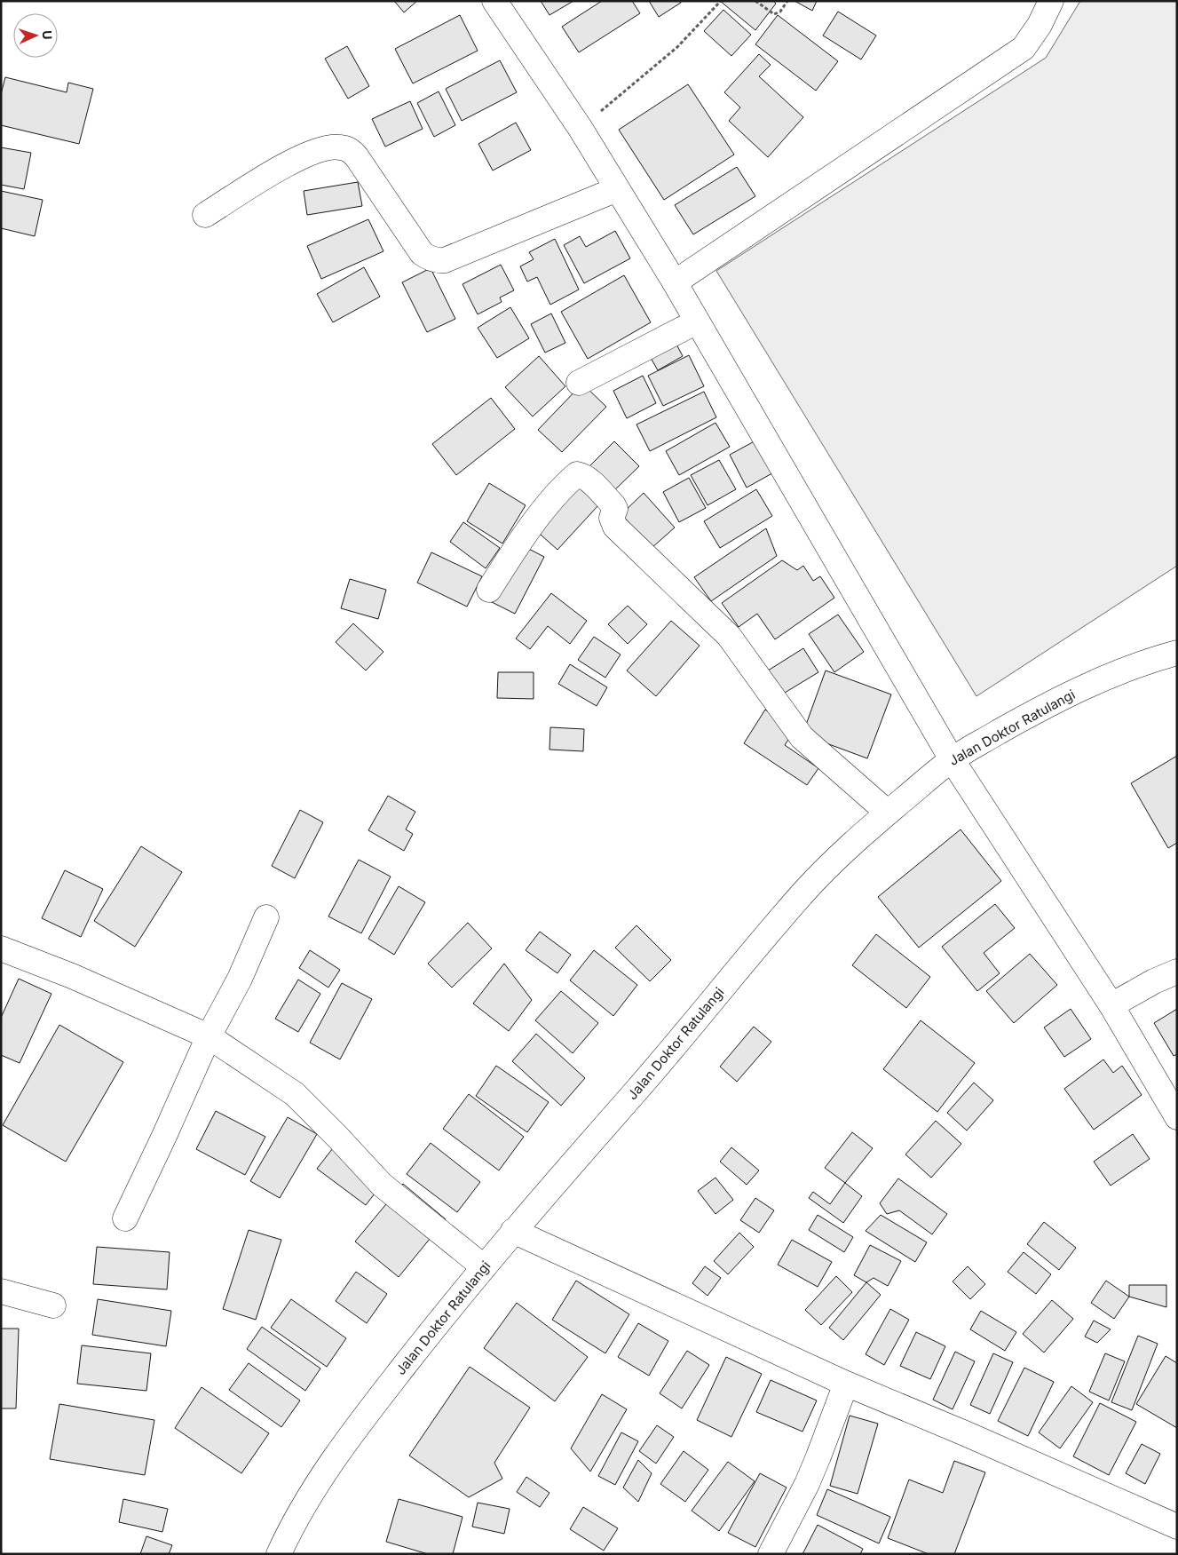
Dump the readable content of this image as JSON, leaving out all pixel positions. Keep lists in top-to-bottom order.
{
  "streets": {
    "main road": ["Jalan Doktor Ratulangi"]
  },
  "north": "right"
}
